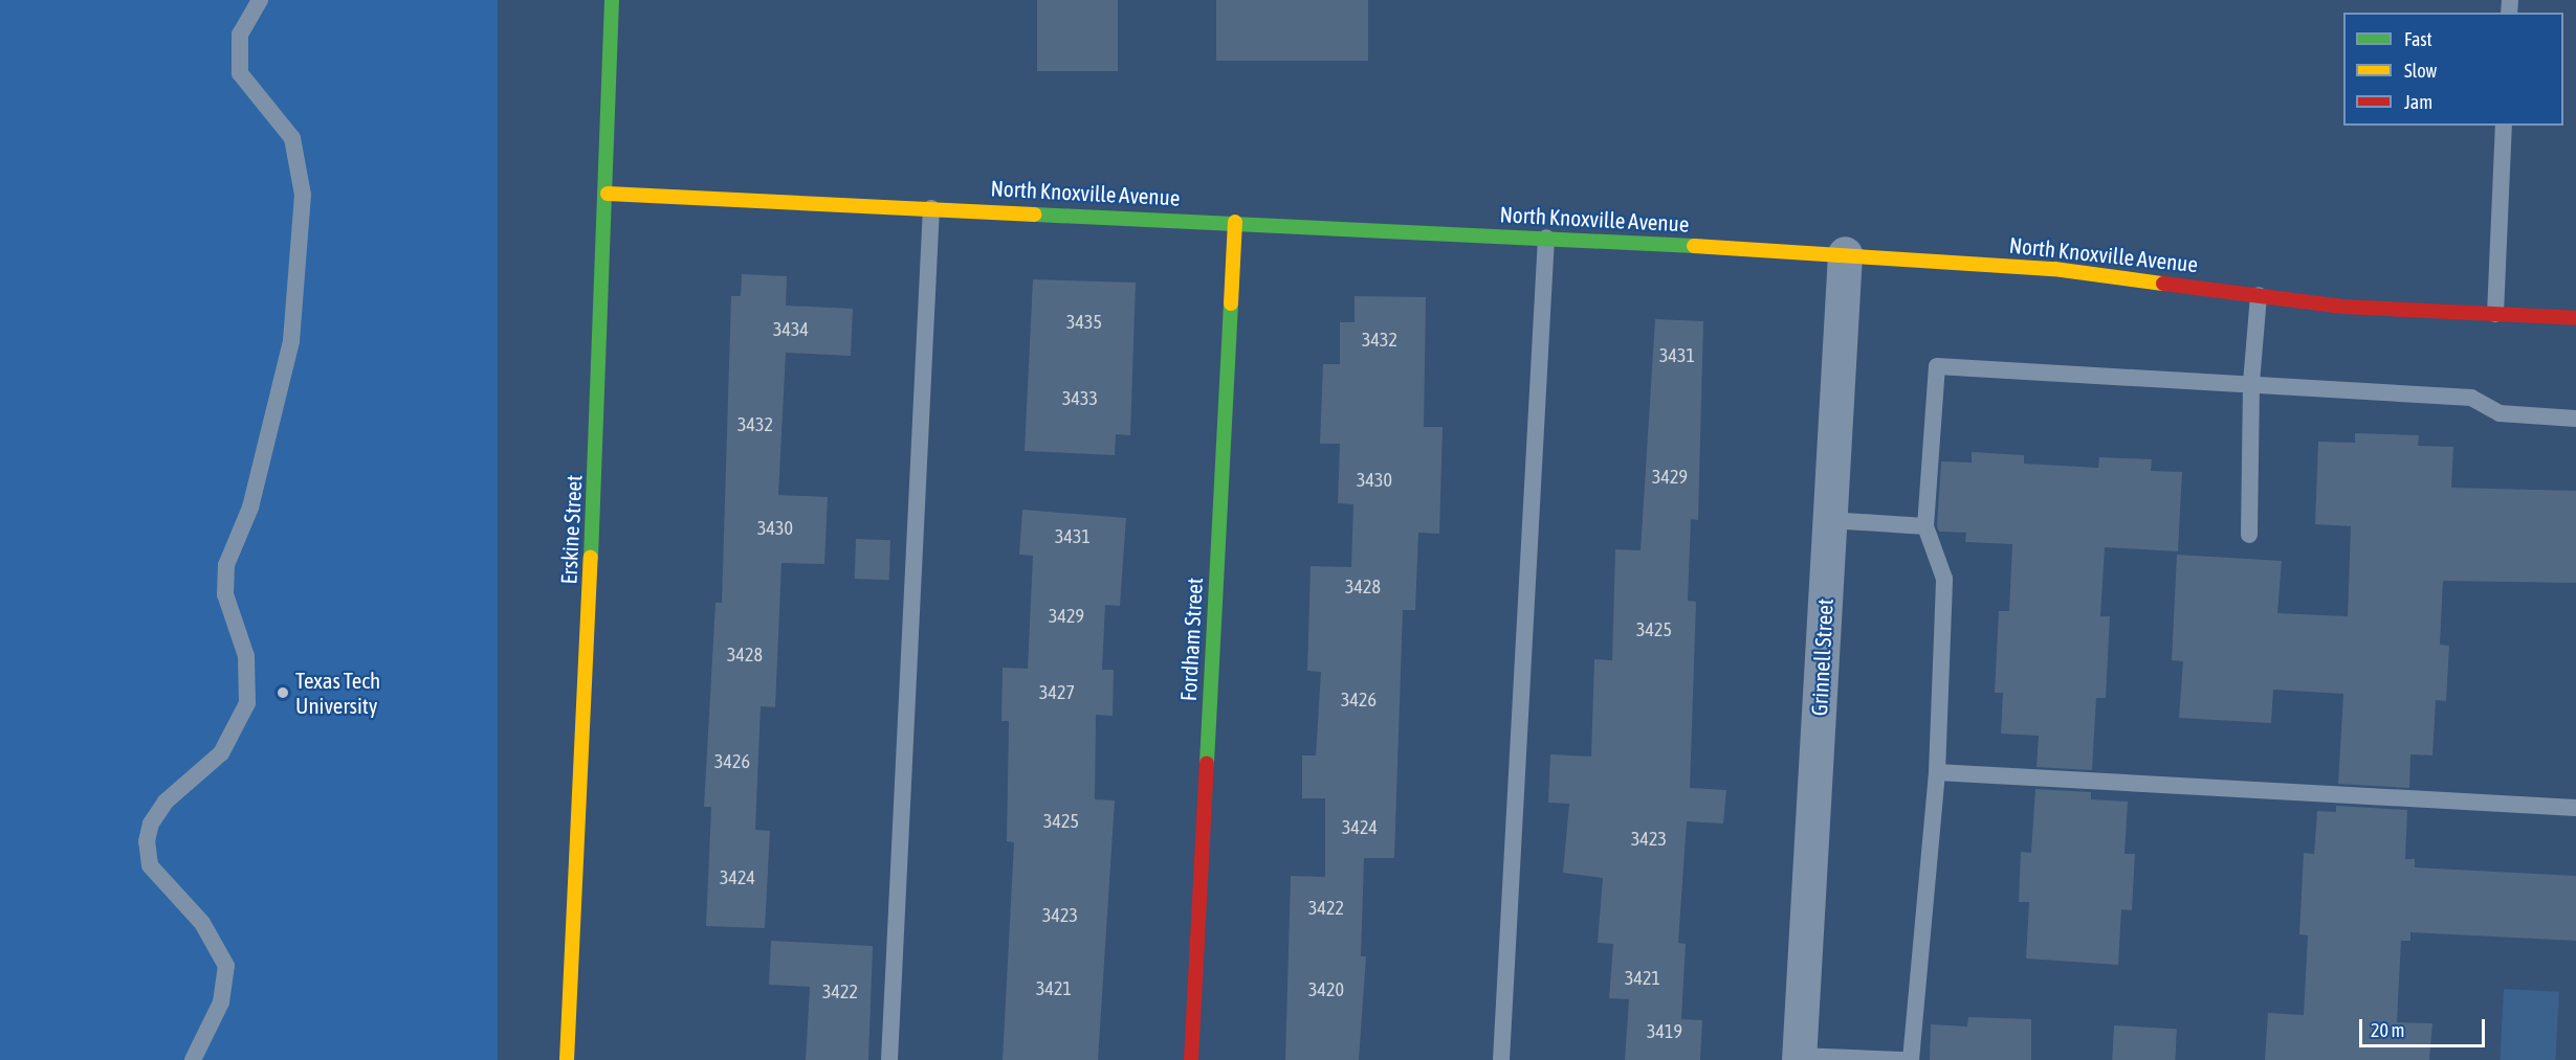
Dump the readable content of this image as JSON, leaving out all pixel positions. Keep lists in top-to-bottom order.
{
  "streets": {
    "street": [
      "North Knoxville Avenue",
      "Erskine Street",
      "Fordham Street",
      "Grinnell Street"
    ]
  },
  "crossings": [
    ["North Knoxville Avenue", "Erskine Street"],
    ["North Knoxville Avenue", "Fordham Street"],
    ["North Knoxville Avenue", "Grinnell Street"]
  ],
  "places": ["Texas Tech University"],
  "house_numbers": [
    "3435",
    "3434",
    "3432",
    "3431",
    "3433",
    "3432",
    "3429",
    "3430",
    "3430",
    "3431",
    "3428",
    "3429",
    "3425",
    "3428",
    "3427",
    "3426",
    "3426",
    "3425",
    "3424",
    "3423",
    "3424",
    "3422",
    "3423",
    "3421",
    "3421",
    "3420",
    "3422",
    "3419"
  ],
  "legend": ["Fast", "Slow", "Jam"],
  "scale_bar": "20 m"
}
